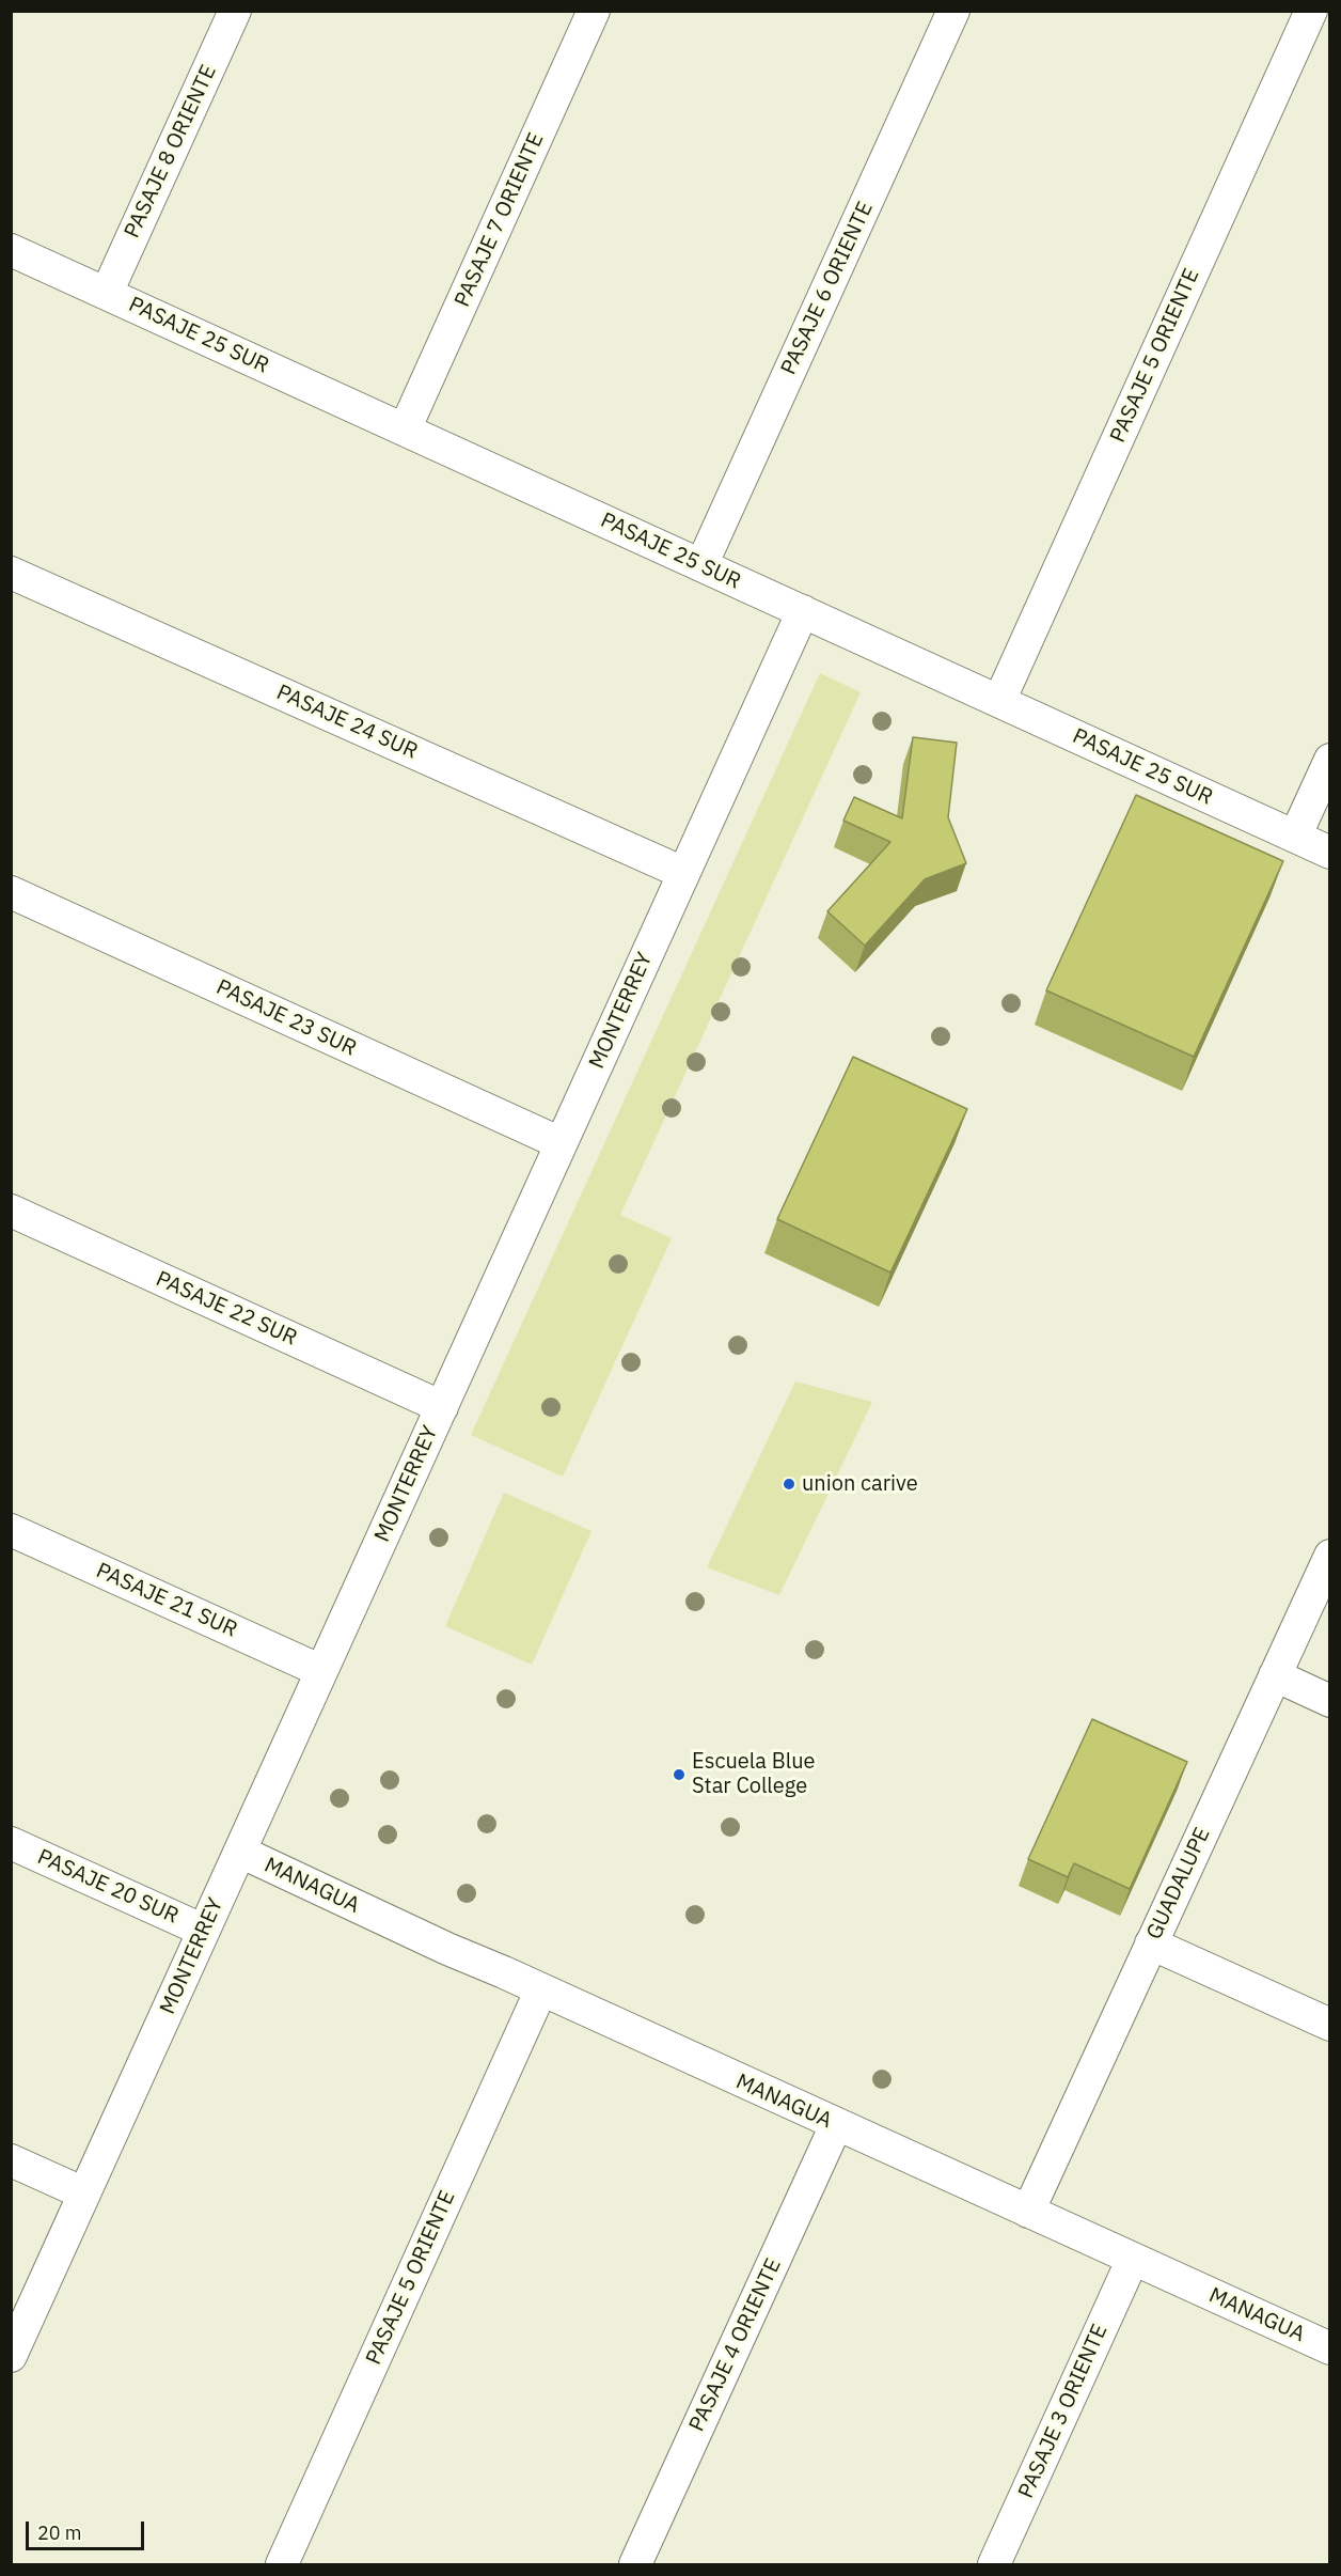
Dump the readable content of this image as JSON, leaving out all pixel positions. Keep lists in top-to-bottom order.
{
  "streets": {
    "street": [
      "PASAJE 8 ORIENTE",
      "PASAJE 7 ORIENTE",
      "PASAJE 6 ORIENTE",
      "PASAJE 25 SUR",
      "PASAJE 5 ORIENTE",
      "PASAJE 24 SUR",
      "MONTERREY",
      "PASAJE 23 SUR",
      "PASAJE 22 SUR",
      "PASAJE 21 SUR",
      "GUADALUPE",
      "MANAGUA",
      "PASAJE 20 SUR",
      "PASAJE 4 ORIENTE",
      "PASAJE 3 ORIENTE"
    ]
  },
  "crossings": [
    ["PASAJE 8 ORIENTE", "PASAJE 25 SUR"],
    ["PASAJE 7 ORIENTE", "PASAJE 25 SUR"],
    ["PASAJE 6 ORIENTE", "PASAJE 25 SUR"],
    ["PASAJE 25 SUR", "PASAJE 5 ORIENTE"],
    ["PASAJE 25 SUR", "MONTERREY"],
    ["PASAJE 5 ORIENTE", "MANAGUA"],
    ["PASAJE 24 SUR", "MONTERREY"],
    ["MONTERREY", "PASAJE 23 SUR"],
    ["MONTERREY", "PASAJE 22 SUR"],
    ["MONTERREY", "PASAJE 21 SUR"],
    ["MONTERREY", "MANAGUA"],
    ["MONTERREY", "PASAJE 20 SUR"],
    ["GUADALUPE", "MANAGUA"],
    ["MANAGUA", "PASAJE 4 ORIENTE"],
    ["MANAGUA", "PASAJE 3 ORIENTE"]
  ],
  "places": ["union carive", "Escuela Blue Star College"],
  "scale_bar": "20 m"
}
